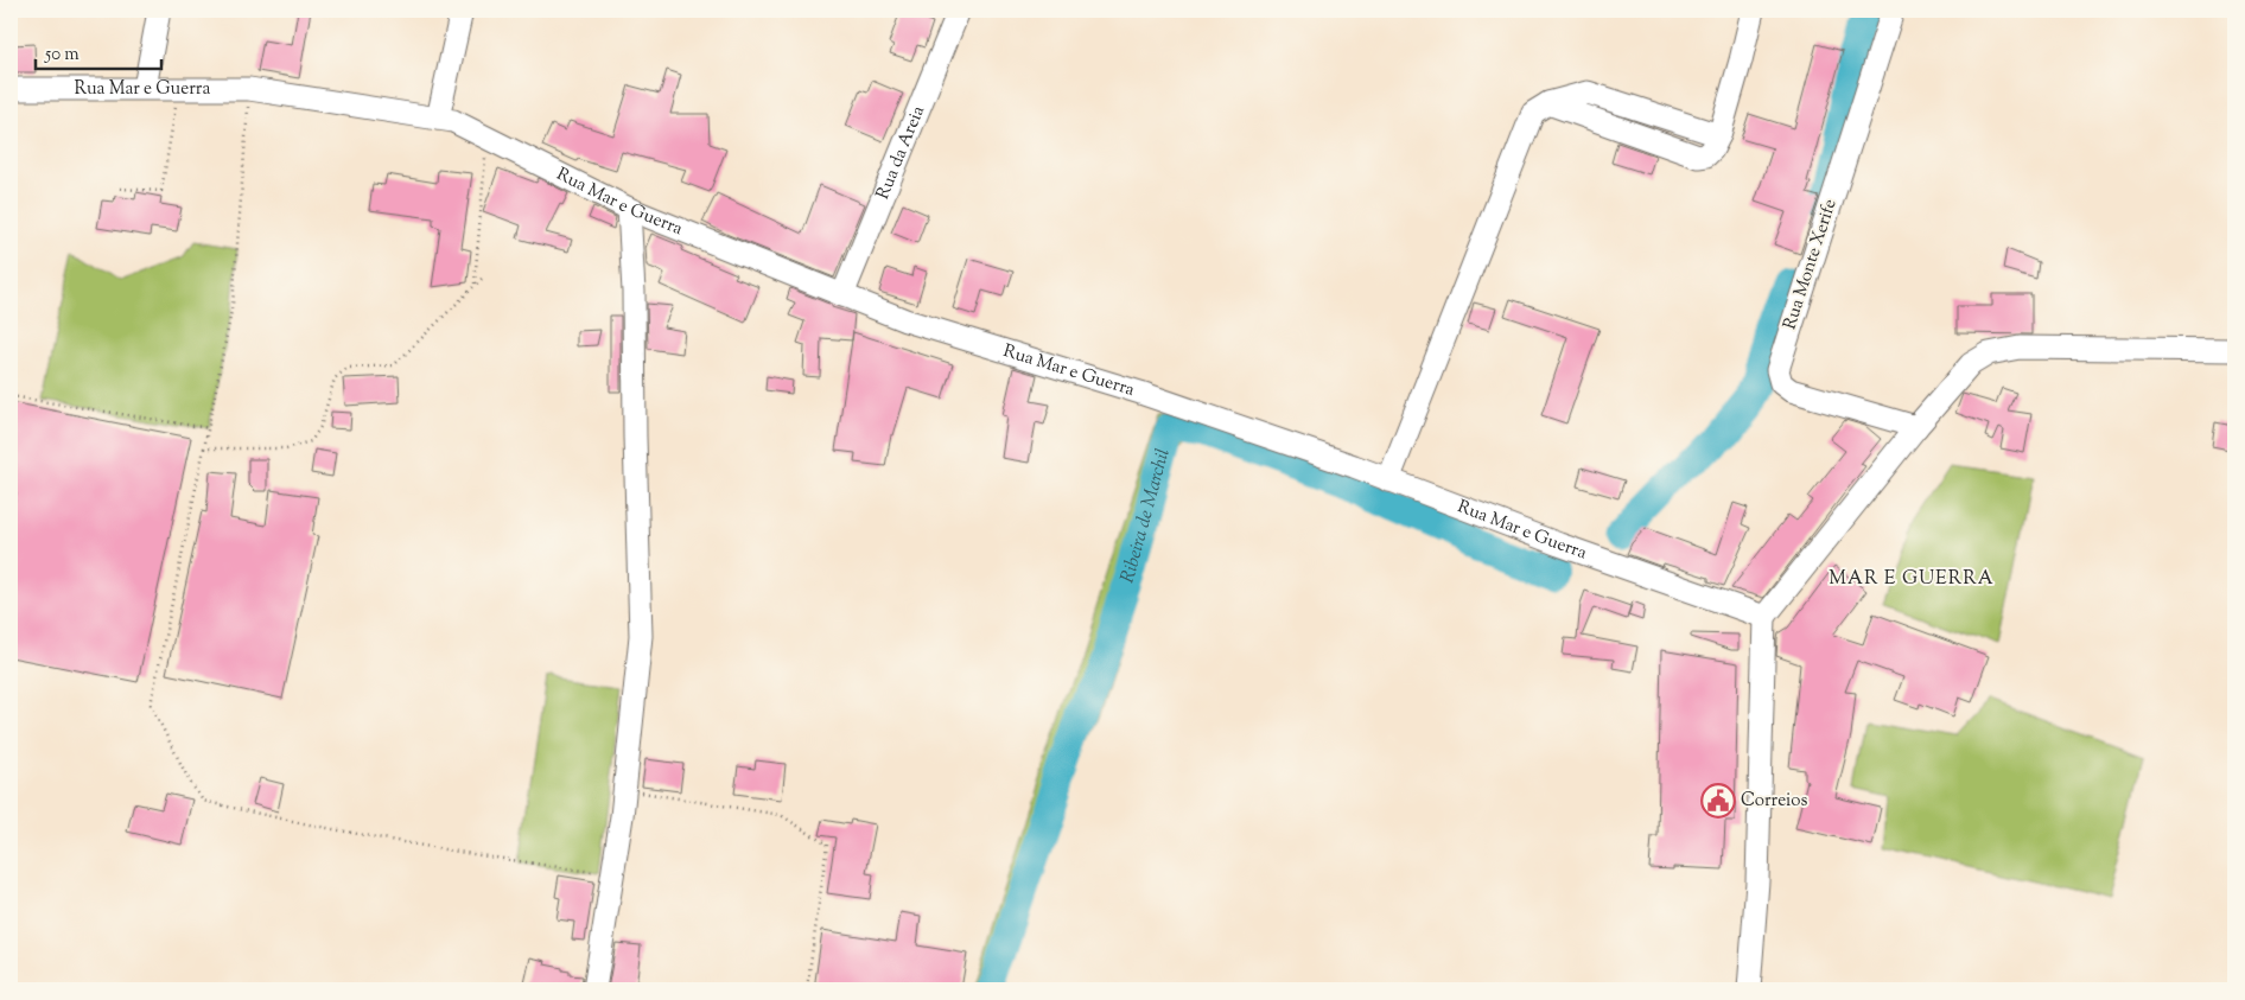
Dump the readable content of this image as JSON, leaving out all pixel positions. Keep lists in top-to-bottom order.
{
  "streets": {
    "street": ["Rua Mar e Guerra", "Rua da Areia", "Rua Monte Xerife"]
  },
  "crossings": [
    ["Rua Mar e Guerra", "Rua da Areia"]
  ],
  "districts": ["MAR E GUERRA"],
  "water": ["Ribeira de Marchil"],
  "places": {
    "public building": ["Correios"]
  },
  "scale_bar": "50 m"
}
